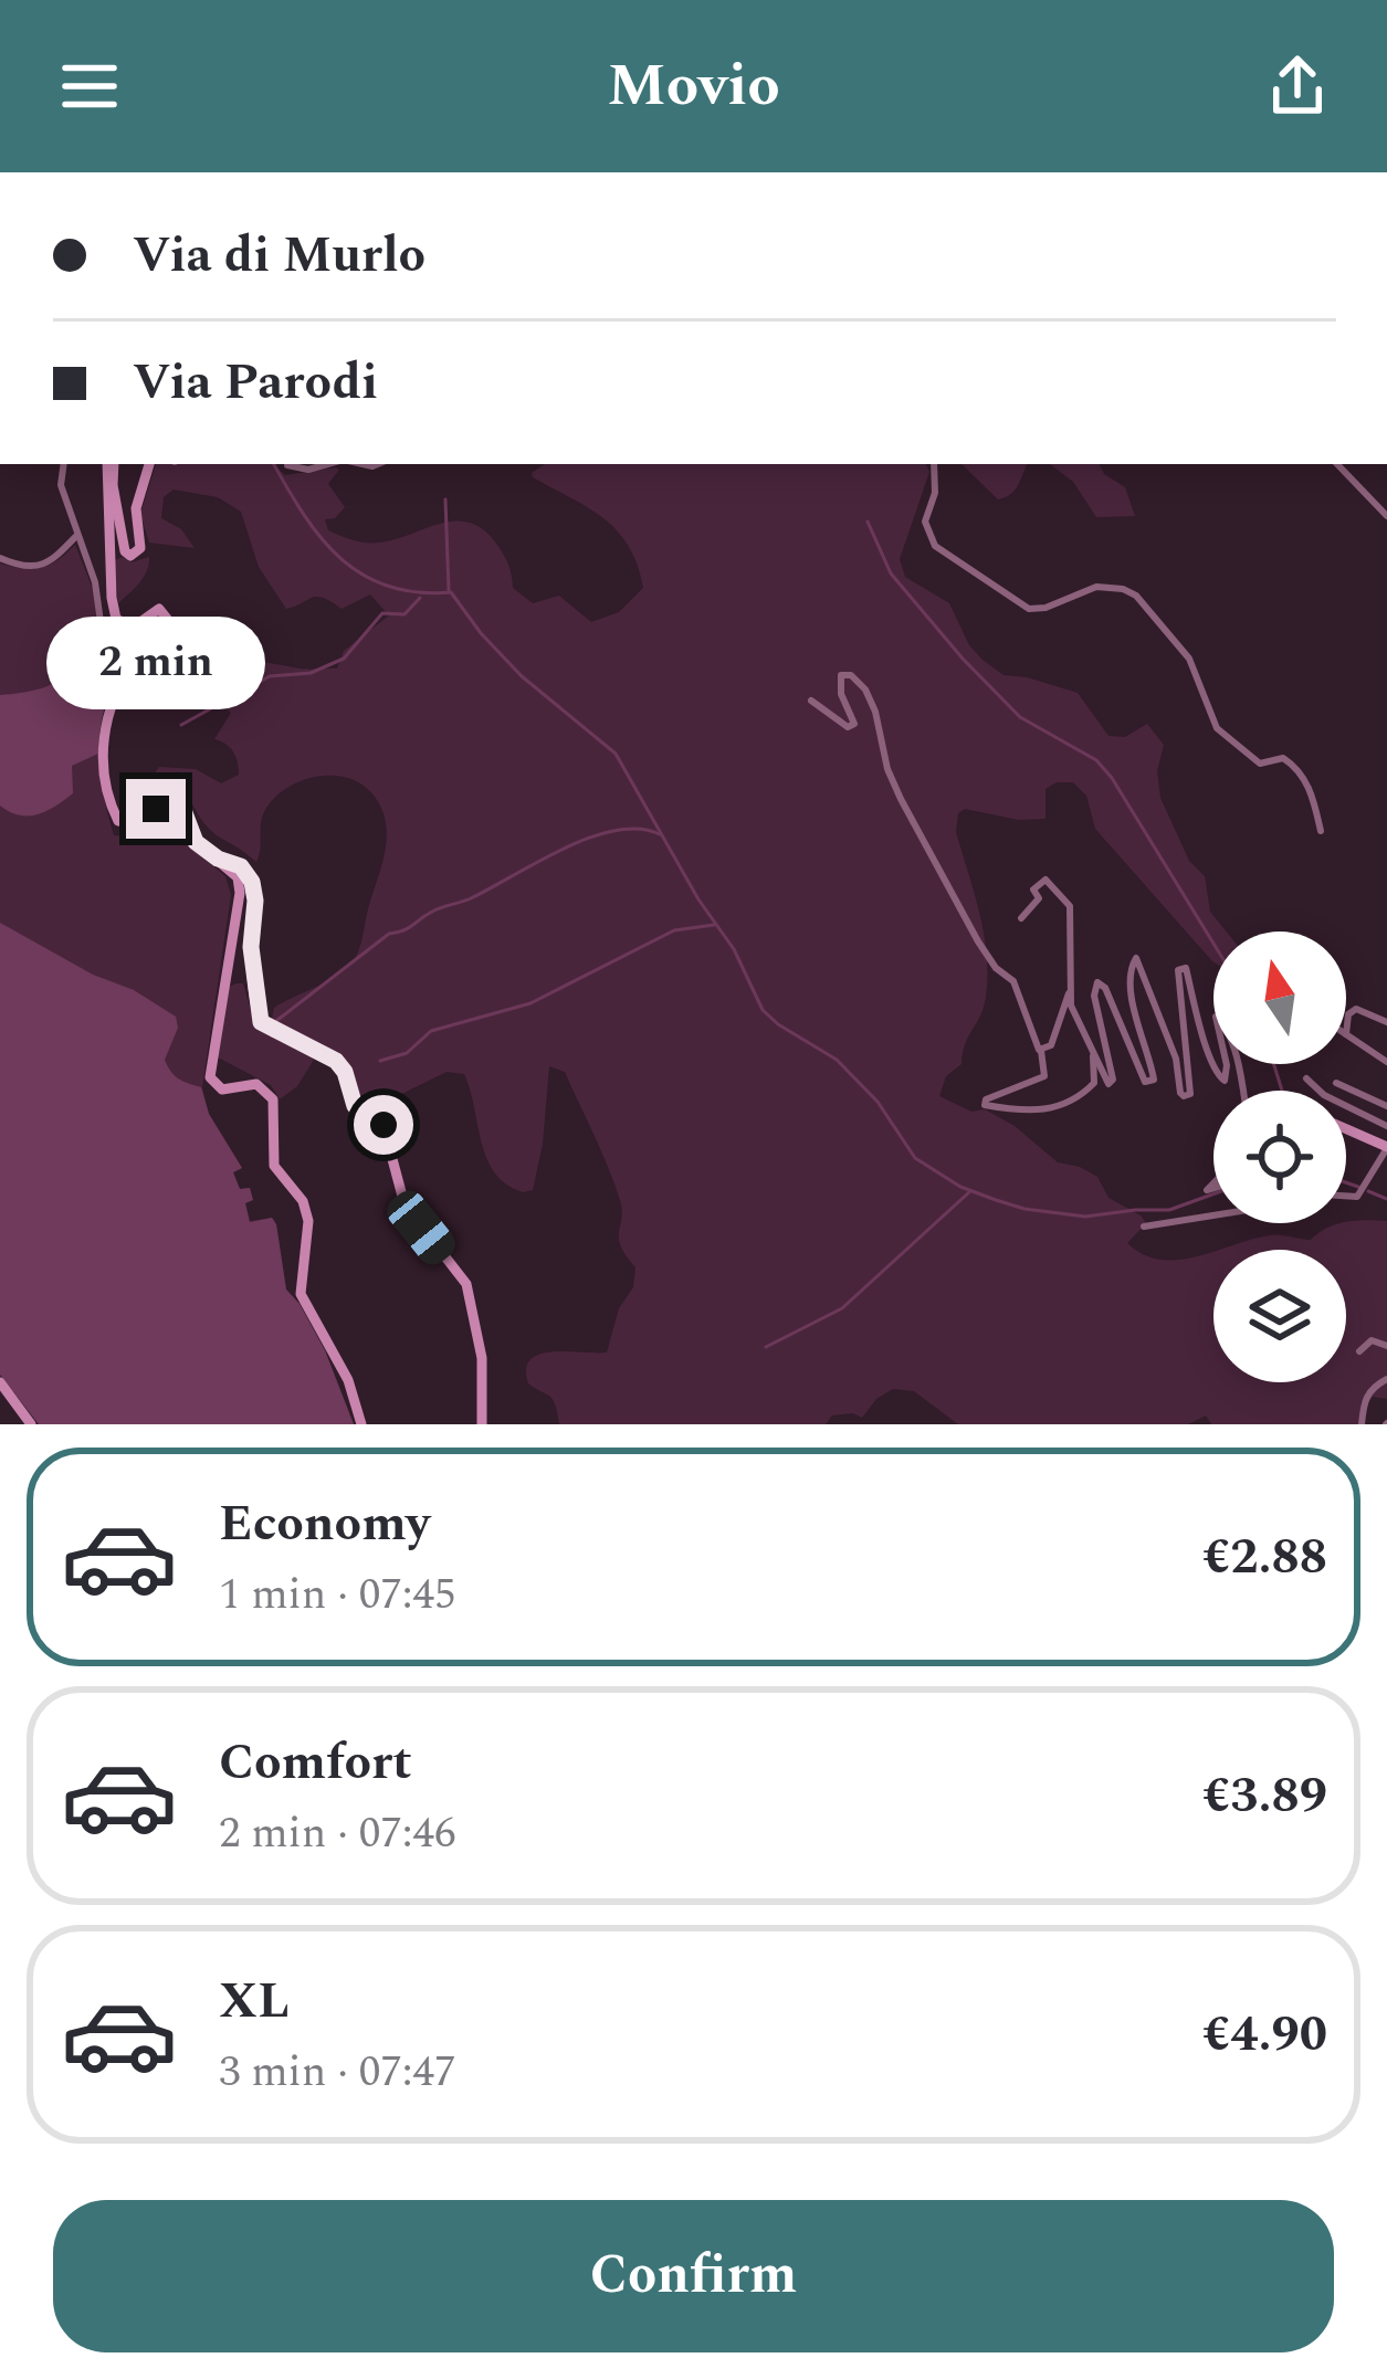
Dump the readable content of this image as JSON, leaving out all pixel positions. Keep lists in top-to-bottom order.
{
  "north": "top",
  "page": {
    "header": "Movio",
    "banner": ["Via di Murlo", "Via Parodi"],
    "bubble": "2 min",
    "list": [
      {
        "name": "Economy",
        "note": "1 min · 07:45",
        "value": "€2.88"
      },
      {
        "name": "Comfort",
        "note": "2 min · 07:46",
        "value": "€3.89"
      },
      {
        "name": "XL",
        "note": "3 min · 07:47",
        "value": "€4.90"
      }
    ],
    "buttons": "Confirm"
  }
}
